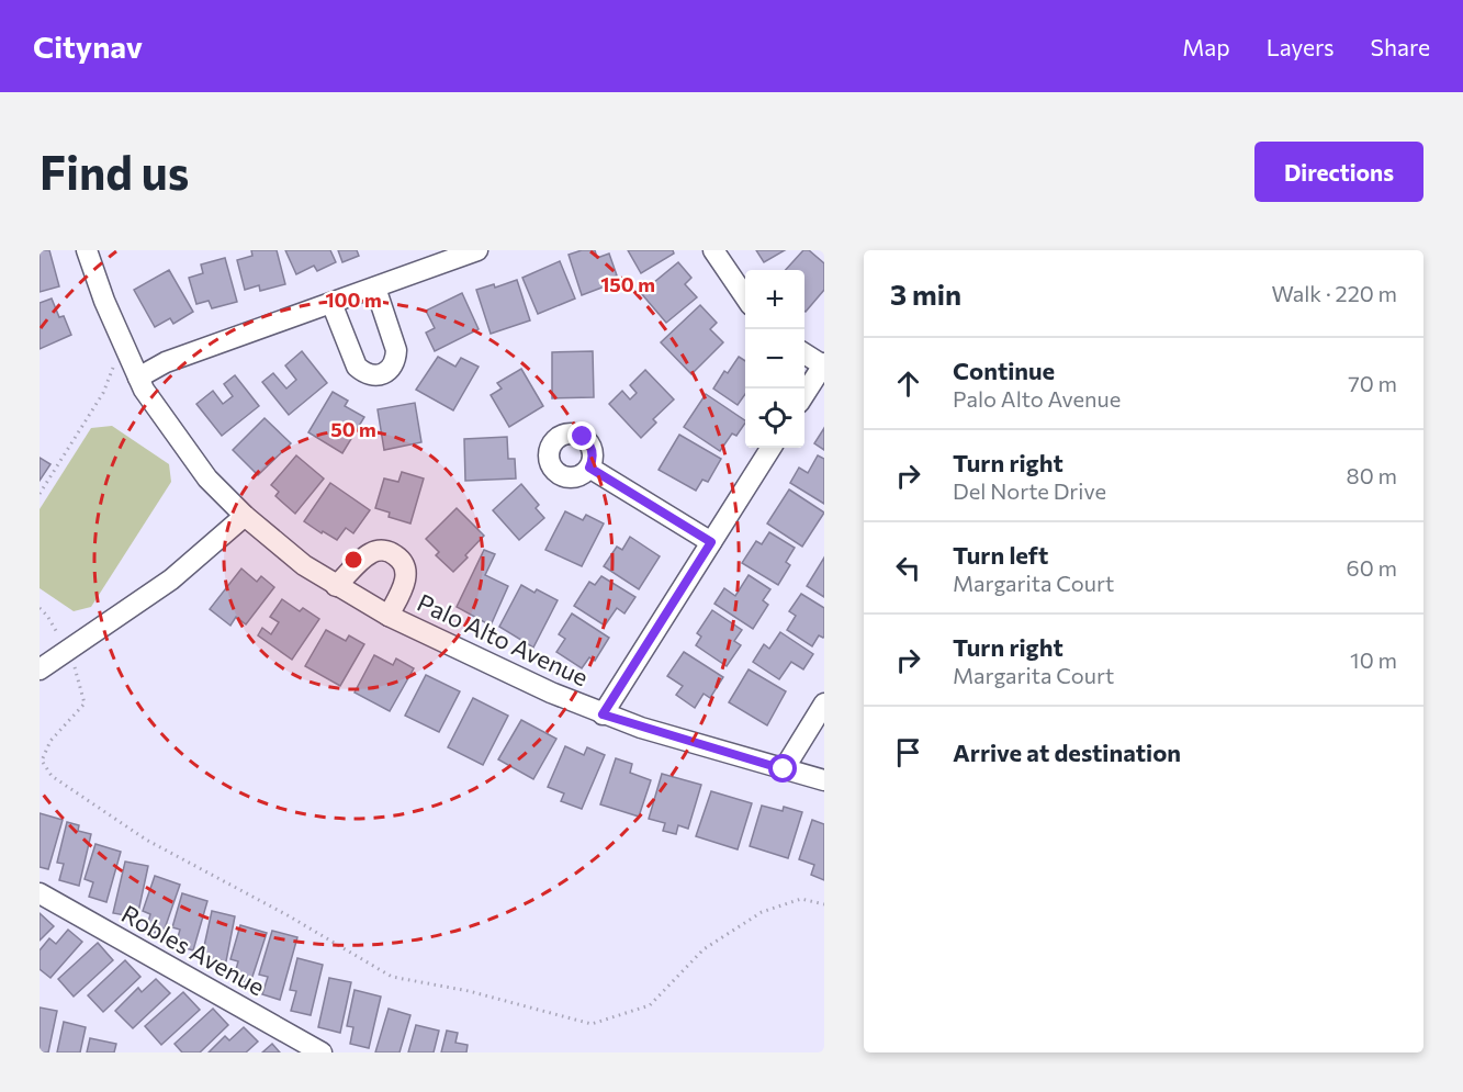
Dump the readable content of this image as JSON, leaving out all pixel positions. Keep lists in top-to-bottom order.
{
  "streets": {
    "street": ["Palo Alto Avenue", "Robles Avenue"]
  },
  "page": {
    "header": "Citynav",
    "nav": ["Map", "Layers", "Share"],
    "buttons": "Directions",
    "title": "Find us",
    "heading": ["3 min", "Walk · 220 m"],
    "map_buttons": ["+", "−"],
    "list": [
      ["Continue", "Palo Alto Avenue", "70 m"],
      ["Turn right", "Del Norte Drive", "80 m"],
      ["Turn left", "Margarita Court", "60 m"],
      ["Turn right", "Margarita Court", "10 m"],
      "Arrive at destination"
    ]
  },
  "rings": ["150 m", "100 m", "50 m"]
}
